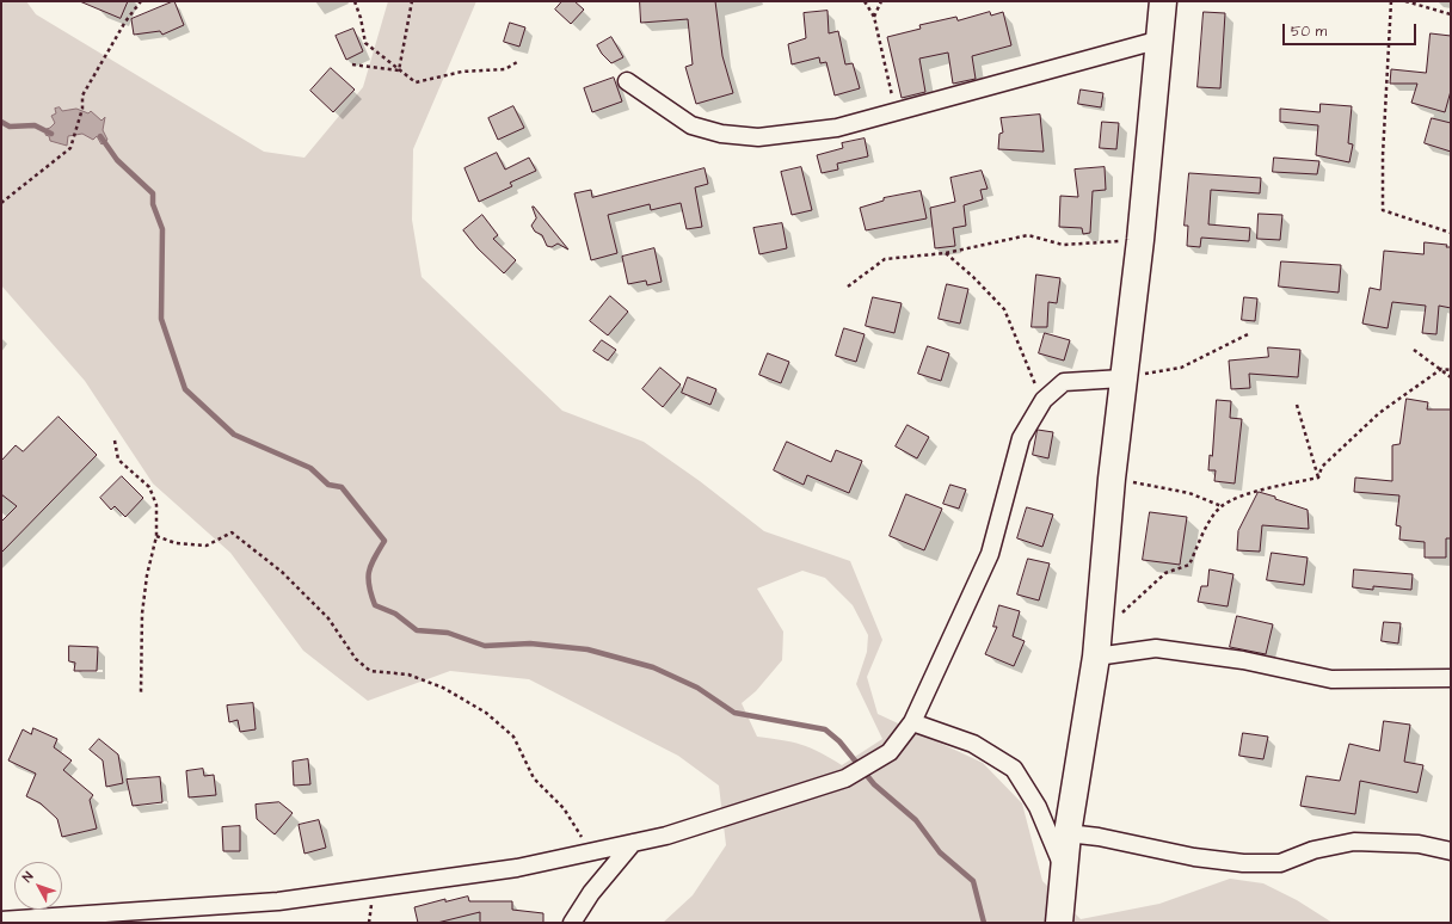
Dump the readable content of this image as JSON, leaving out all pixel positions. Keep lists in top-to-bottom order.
{
  "scale_bar": "50 m",
  "north": "top left"
}
